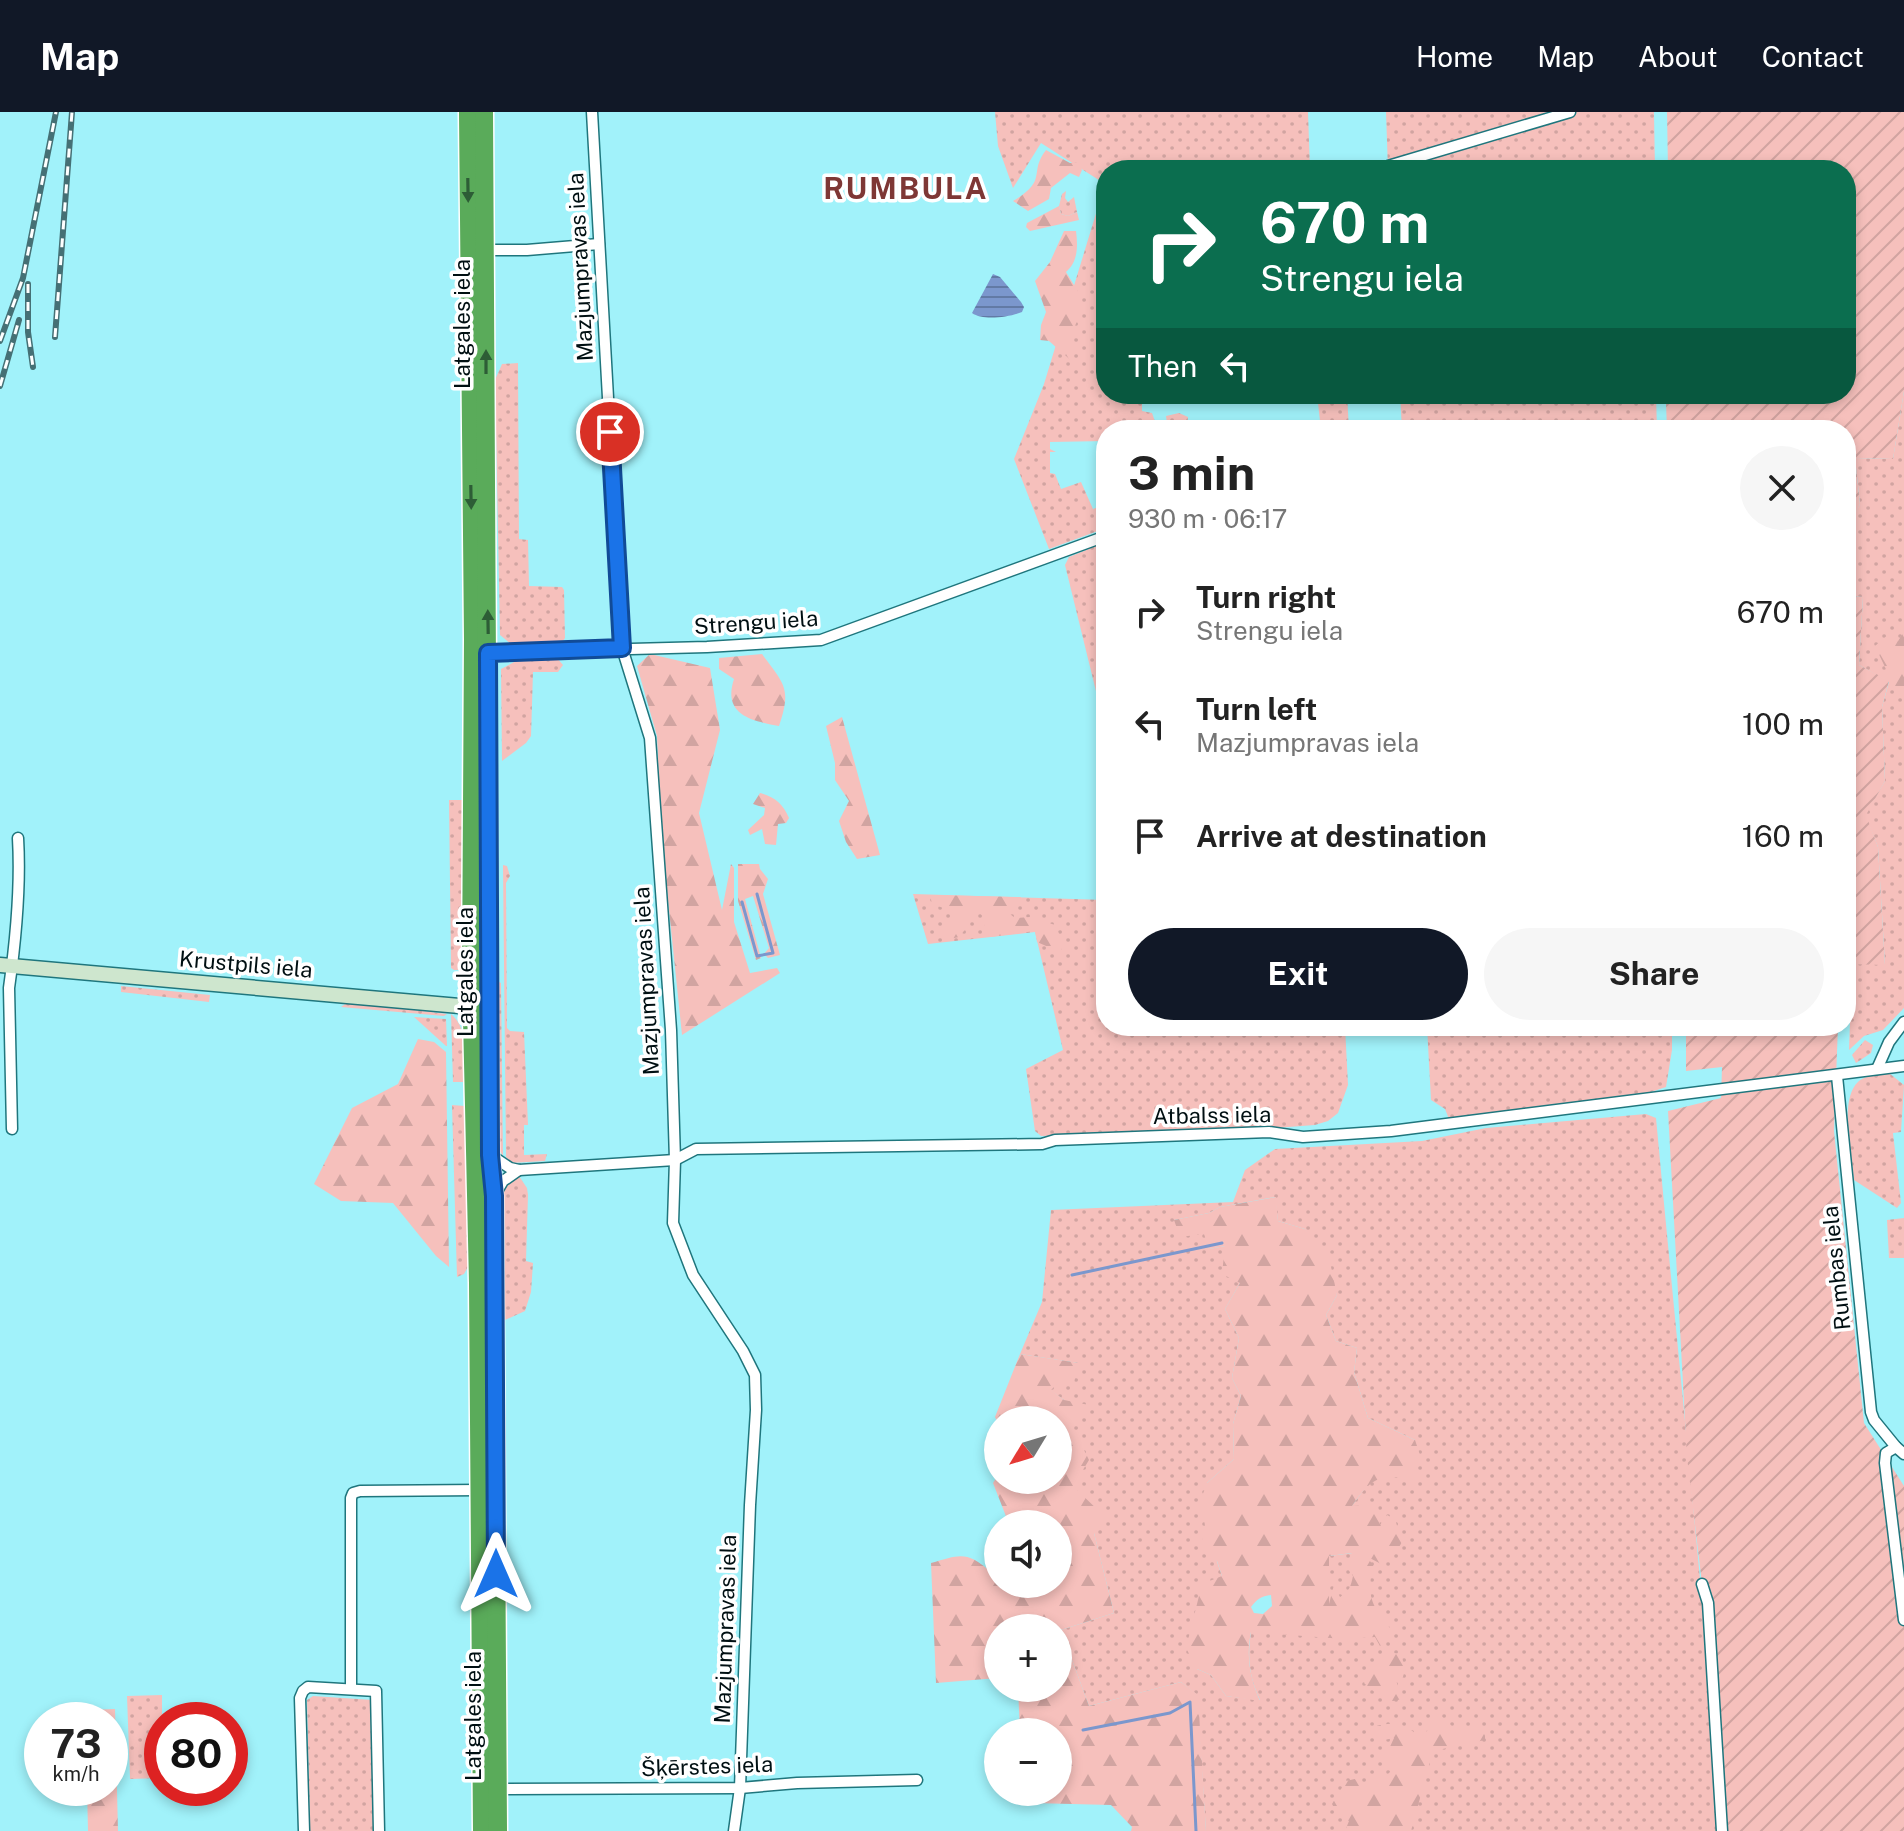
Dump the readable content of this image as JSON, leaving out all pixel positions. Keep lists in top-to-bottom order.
{
  "streets": {
    "highway": ["Latgales iela"],
    "street": [
      "Mazjumpravas iela",
      "Strengu iela",
      "Krustpils iela",
      "Atbalss iela",
      "Rumbas iela",
      "Šķērstes iela"
    ]
  },
  "crossings": [
    ["Mazjumpravas iela", "Strengu iela"],
    ["Mazjumpravas iela", "Atbalss iela"],
    ["Mazjumpravas iela", "Šķērstes iela"],
    ["Latgales iela", "Strengu iela"],
    ["Latgales iela", "Krustpils iela"],
    ["Latgales iela", "Šķērstes iela"],
    ["Atbalss iela", "Rumbas iela"]
  ],
  "districts": ["RUMBULA"],
  "north": "bottom left",
  "page": {
    "header": "Map",
    "nav": [
      "Home",
      "Map",
      "About",
      "Contact"
    ],
    "turn": ["670 m", "Strengu iela"],
    "then": "Then",
    "heading": ["3 min", "930 m · 06:17"],
    "list": [
      {
        "name": "Turn right",
        "note": "Strengu iela",
        "value": "670 m"
      },
      {
        "name": "Turn left",
        "note": "Mazjumpravas iela",
        "value": "100 m"
      },
      {
        "name": "Arrive at destination",
        "value": "160 m"
      }
    ],
    "buttons": ["Exit", "Share"],
    "map_buttons": ["+", "−"],
    "speed": "73 km/h",
    "limit": "80"
  }
}
